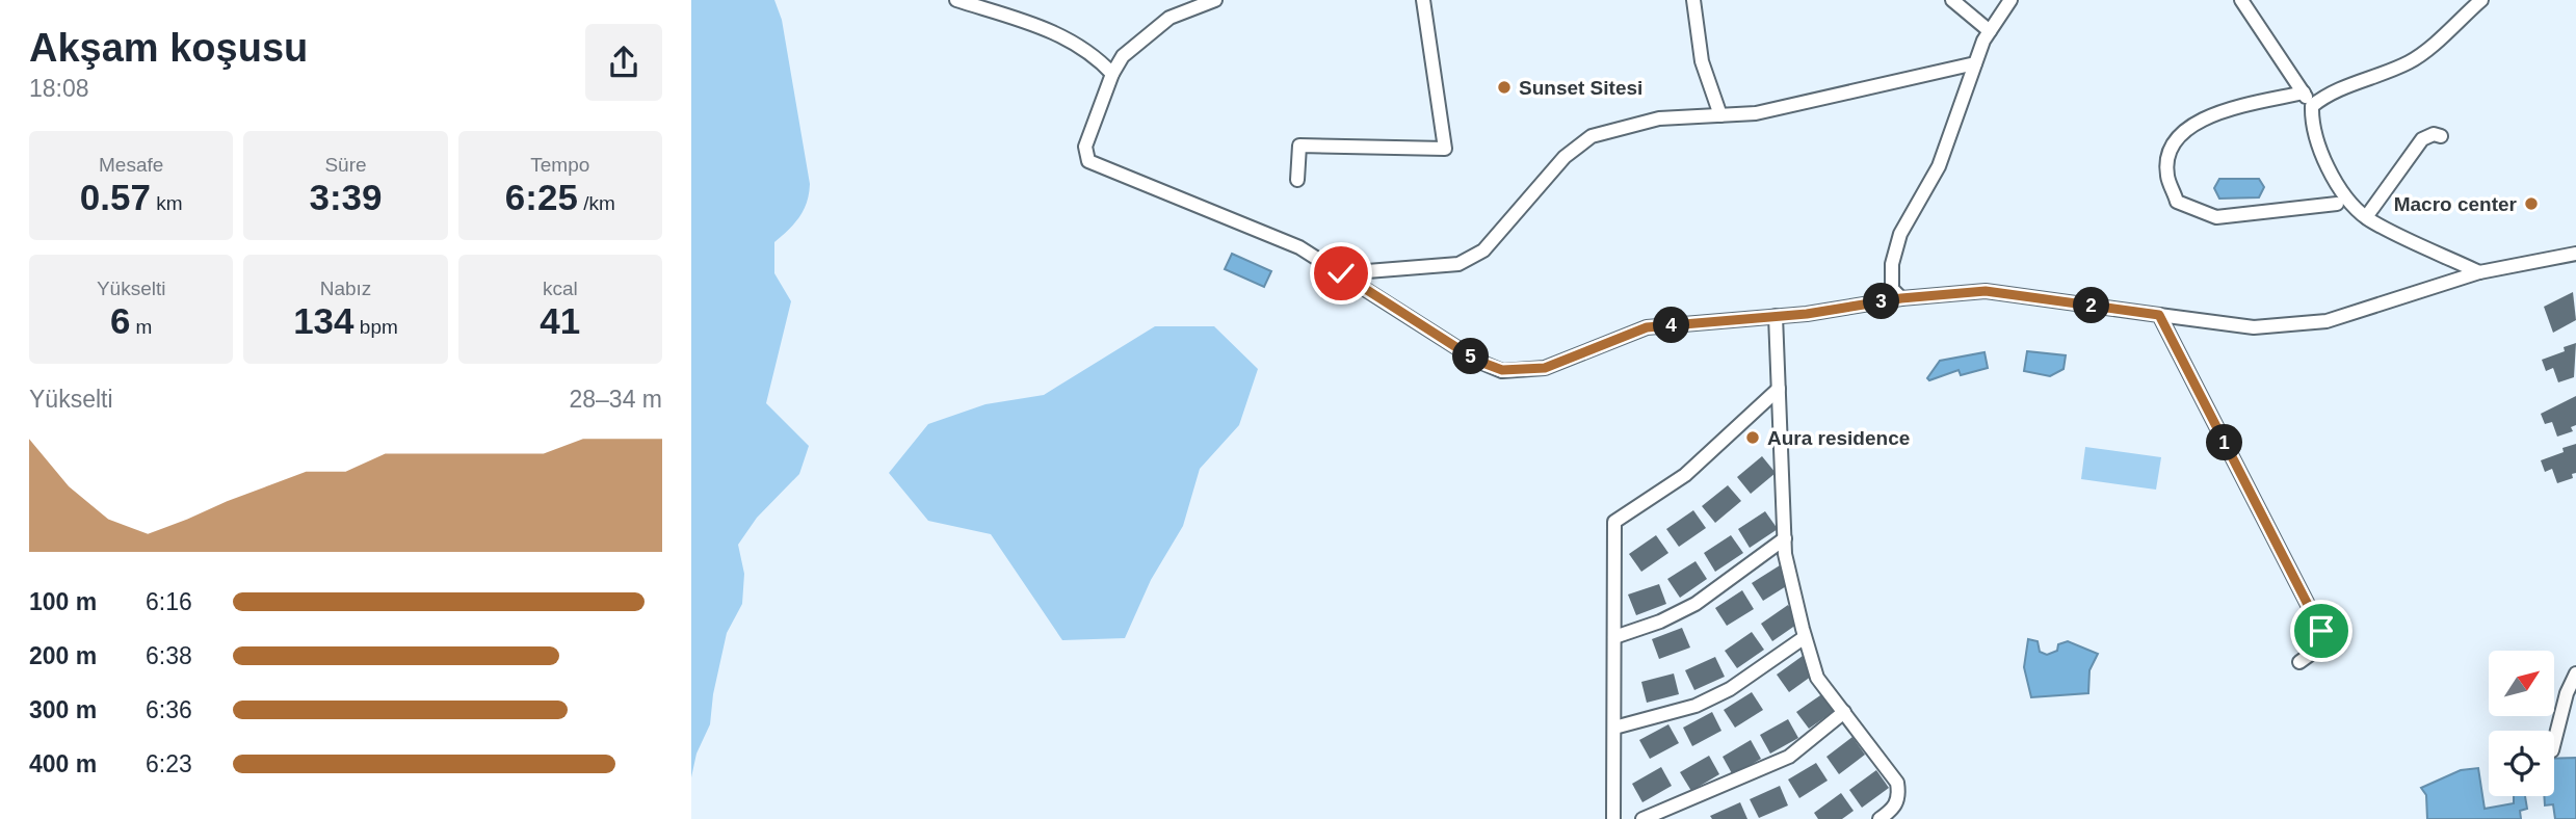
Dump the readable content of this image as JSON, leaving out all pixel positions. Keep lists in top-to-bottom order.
{
  "places": ["Sunset Sitesi", "Macro center", "Aura residence"],
  "north": "top right",
  "page": {
    "heading": ["Akşam koşusu", "18:08"],
    "stats": [
      ["Mesafe", "0.57 km"],
      ["Süre", "3:39"],
      ["Tempo", "6:25 /km"],
      ["Yükselti", "6 m"],
      ["Nabız", "134 bpm"],
      ["kcal", "41"]
    ],
    "pins": [
      "3",
      "2",
      "4",
      "5",
      "1"
    ],
    "chart": ["Yükselti", "28–34 m"],
    "list": [
      {
        "name": "100 m",
        "note": "6:16"
      },
      {
        "name": "200 m",
        "note": "6:38"
      },
      {
        "name": "300 m",
        "note": "6:36"
      },
      {
        "name": "400 m",
        "note": "6:23"
      }
    ]
  }
}
